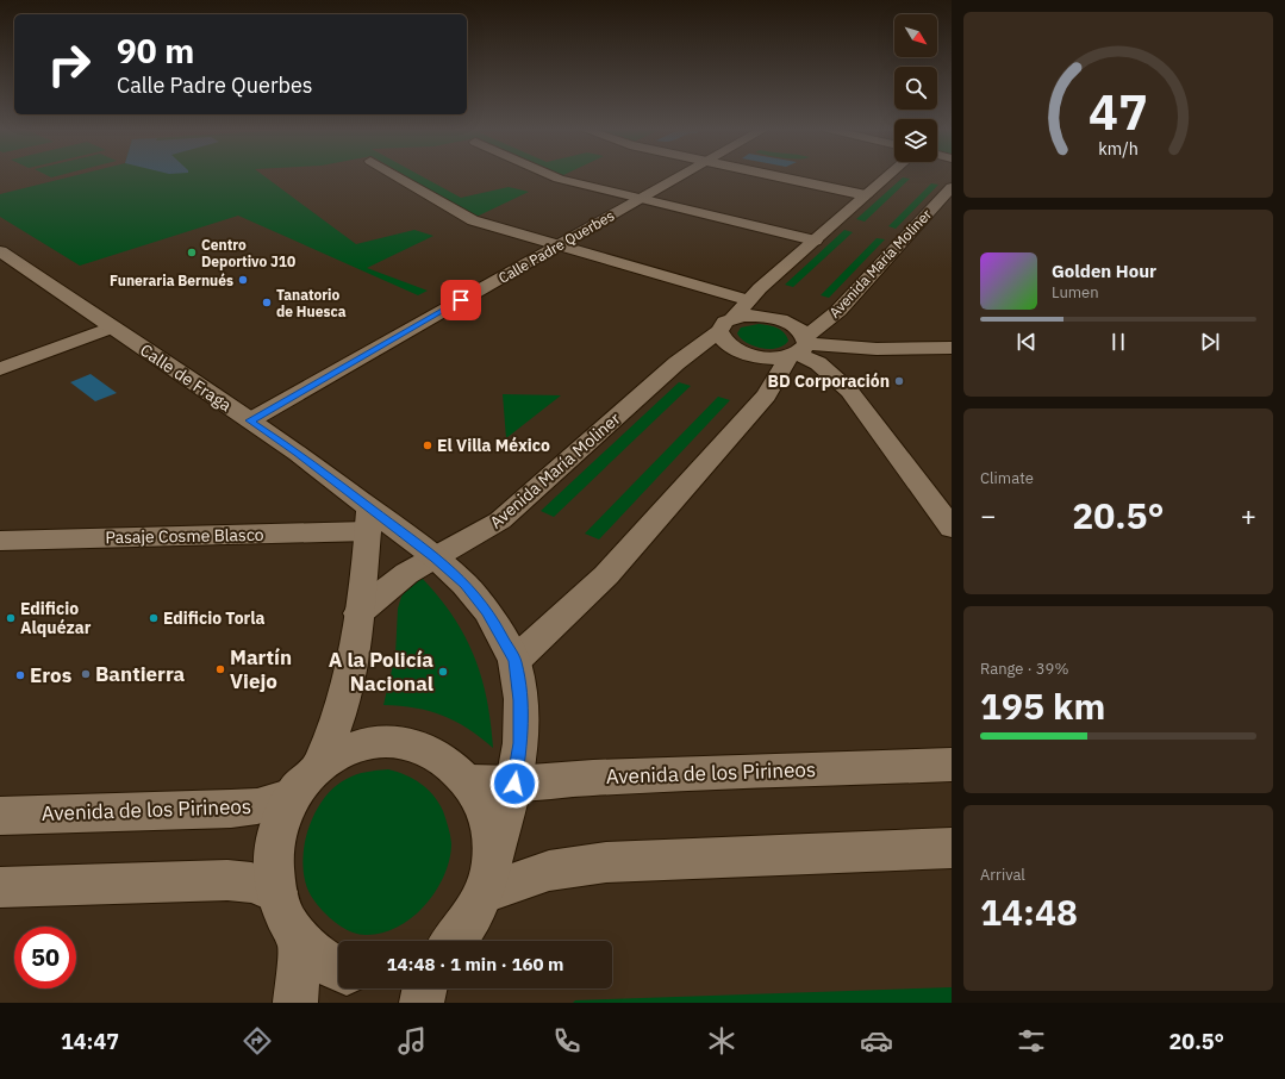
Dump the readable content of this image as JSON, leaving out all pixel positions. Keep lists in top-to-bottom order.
{
  "streets": {
    "street": [
      "Calle Padre Querbes",
      "Avenida María Moliner",
      "Calle de Fraga",
      "Pasaje Cosme Blasco",
      "Avenida de los Pirineos"
    ]
  },
  "crossings": [
    ["Calle Padre Querbes", "Calle de Fraga"],
    ["Avenida María Moliner", "Calle de Fraga"],
    ["Calle de Fraga", "Pasaje Cosme Blasco"],
    ["Calle de Fraga", "Avenida de los Pirineos"]
  ],
  "places": [
    "Centro Deportivo J10",
    "Funeraria Bernués",
    "Tanatorio de Huesca",
    "BD Corporación",
    "El Villa México",
    "Edificio Alquézar",
    "Edificio Torla",
    "Martín Viejo",
    "A la Policía Nacional",
    "Bantierra",
    "Eros"
  ],
  "north": "bottom right",
  "page": {
    "turn": ["90 m", "Calle Padre Querbes"],
    "song": ["Golden Hour", "Lumen"],
    "tile": [
      "Climate",
      ["Range · 39%", "195 km"],
      ["Arrival", "14:48"]
    ],
    "heat": ["−", "20.5°", "+"],
    "limit": "50",
    "trip": "14:48 · 1 min · 160 m",
    "tabs": ["14:47", "20.5°"],
    "gauge": ["47", "km/h"]
  }
}
